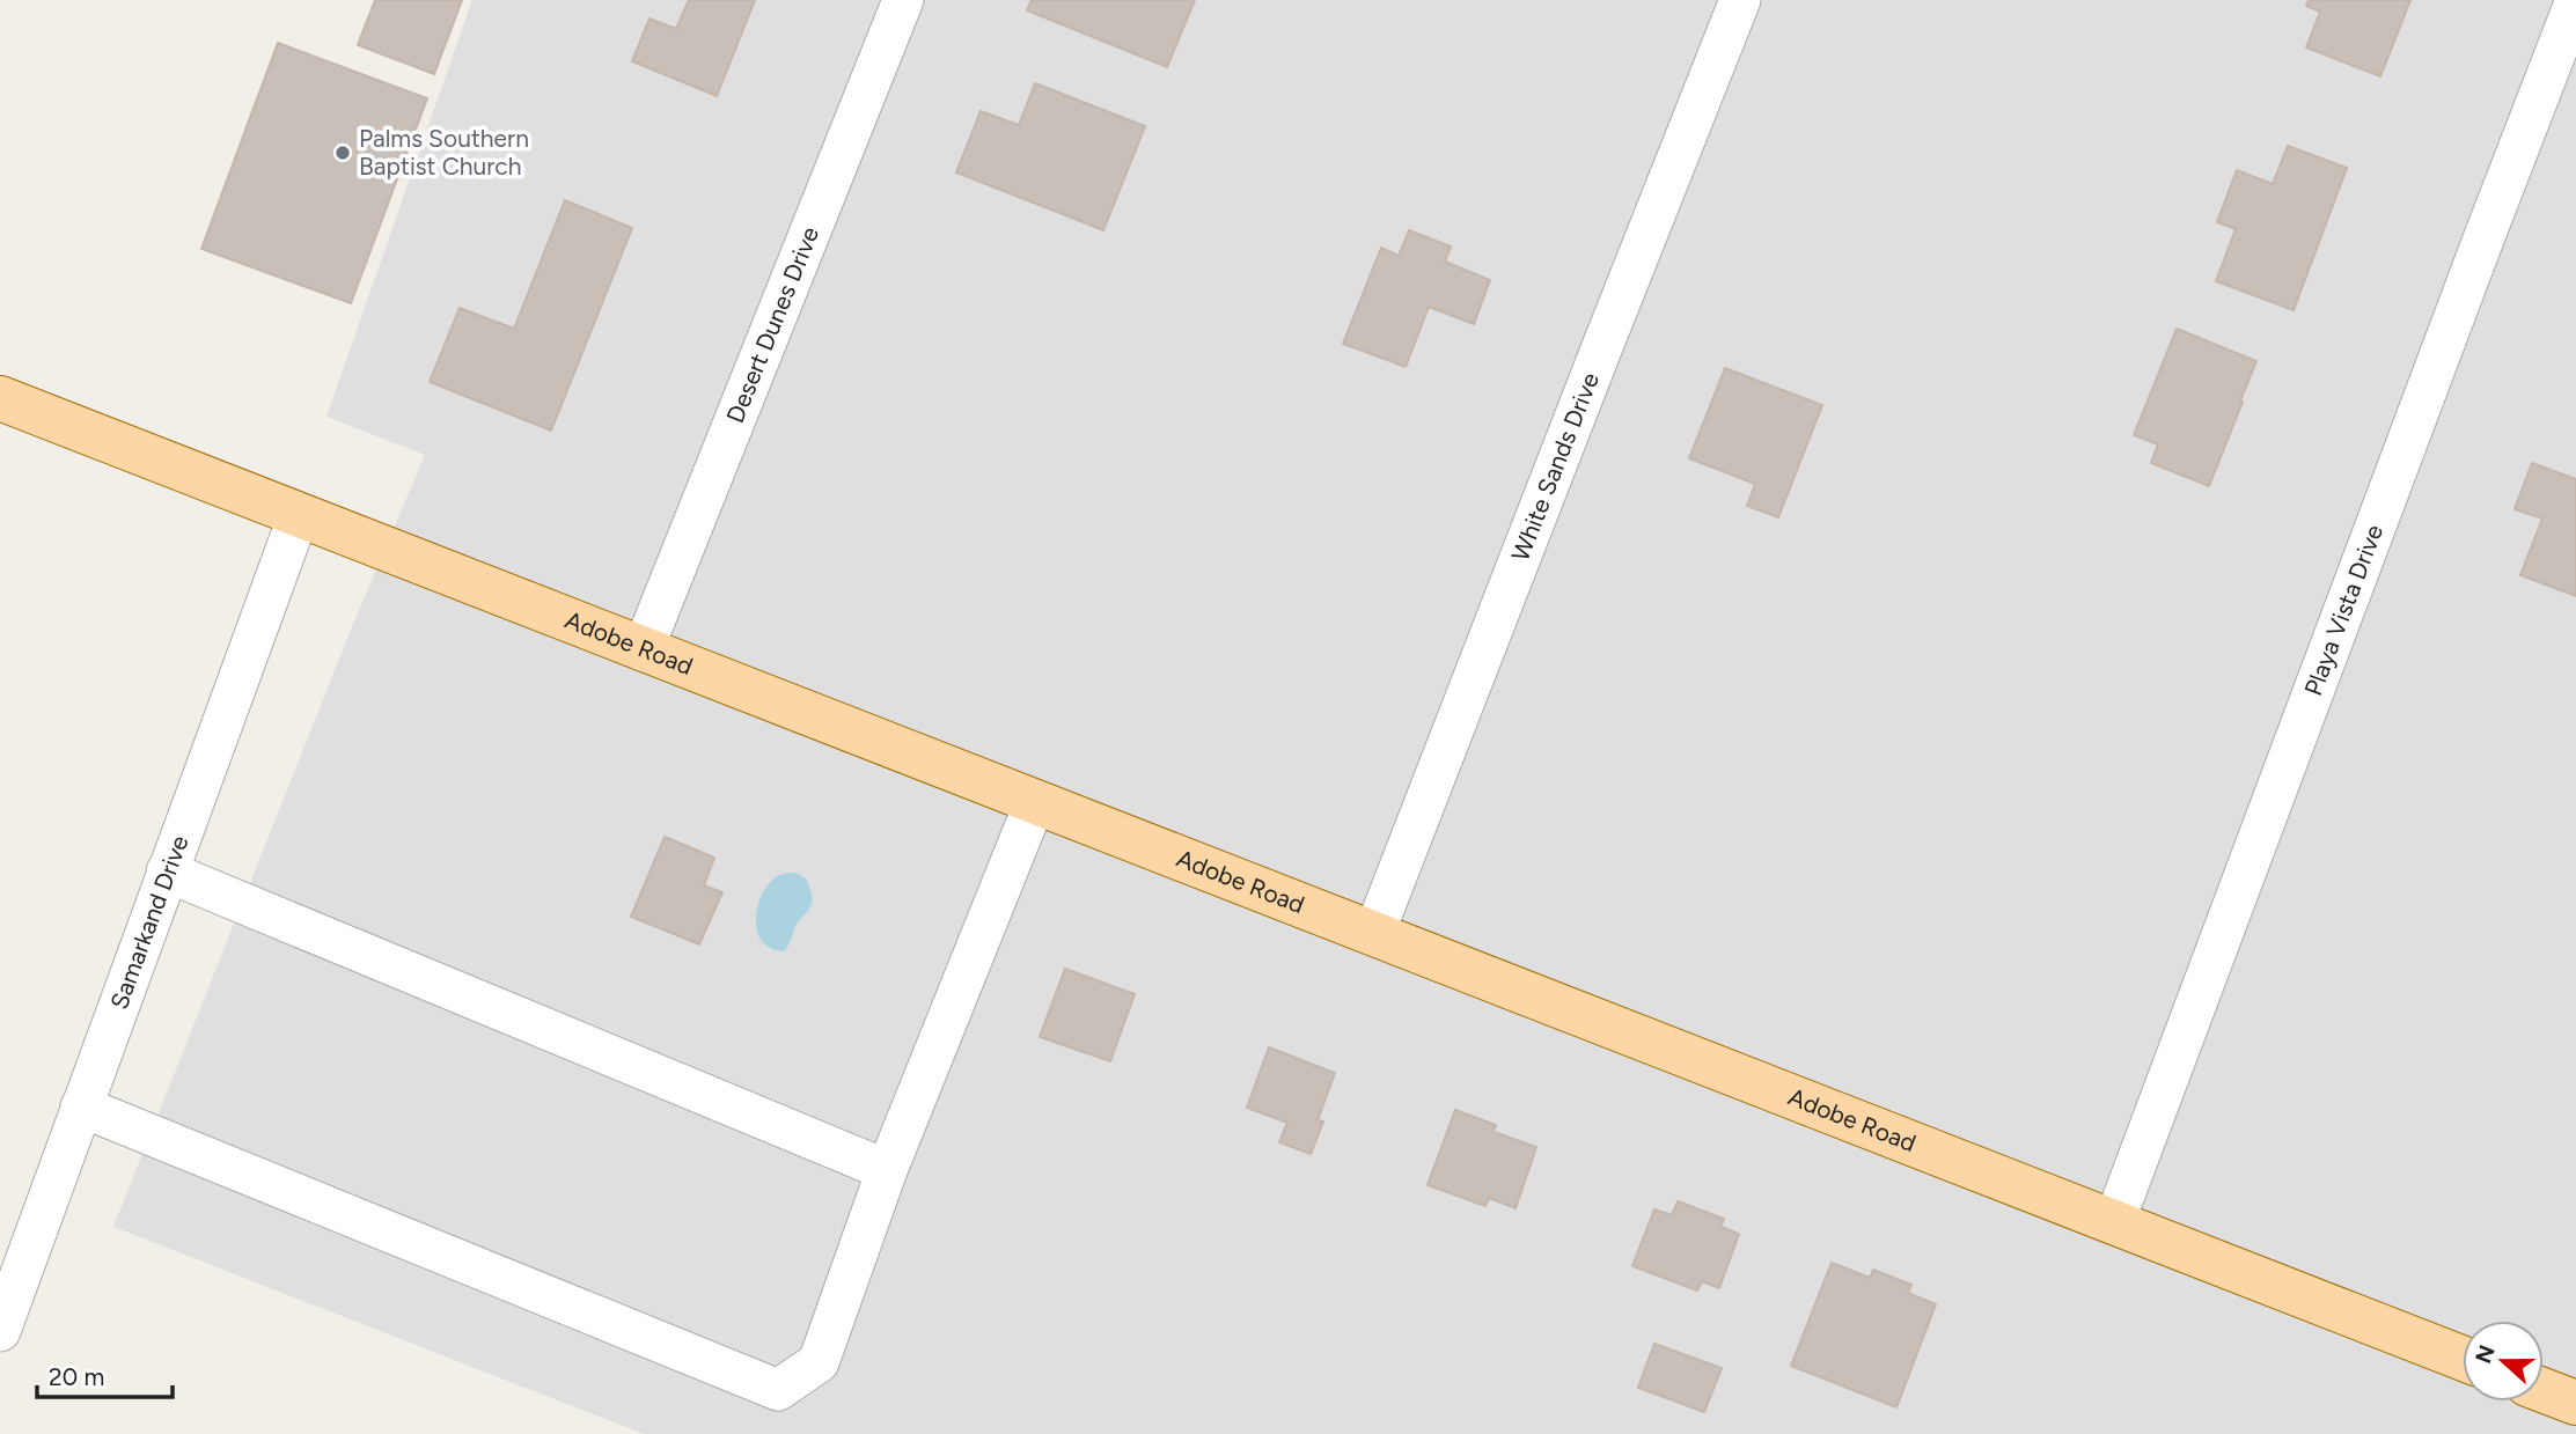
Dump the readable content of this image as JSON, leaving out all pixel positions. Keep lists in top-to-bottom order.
{
  "streets": {
    "main road": ["Adobe Road"],
    "street": [
      "Desert Dunes Drive",
      "White Sands Drive",
      "Playa Vista Drive",
      "Samarkand Drive"
    ]
  },
  "crossings": [
    ["Desert Dunes Drive", "Adobe Road"],
    ["White Sands Drive", "Adobe Road"],
    ["Playa Vista Drive", "Adobe Road"],
    ["Adobe Road", "Samarkand Drive"]
  ],
  "places": ["Palms Southern Baptist Church"],
  "scale_bar": "20 m",
  "north": "left"
}
